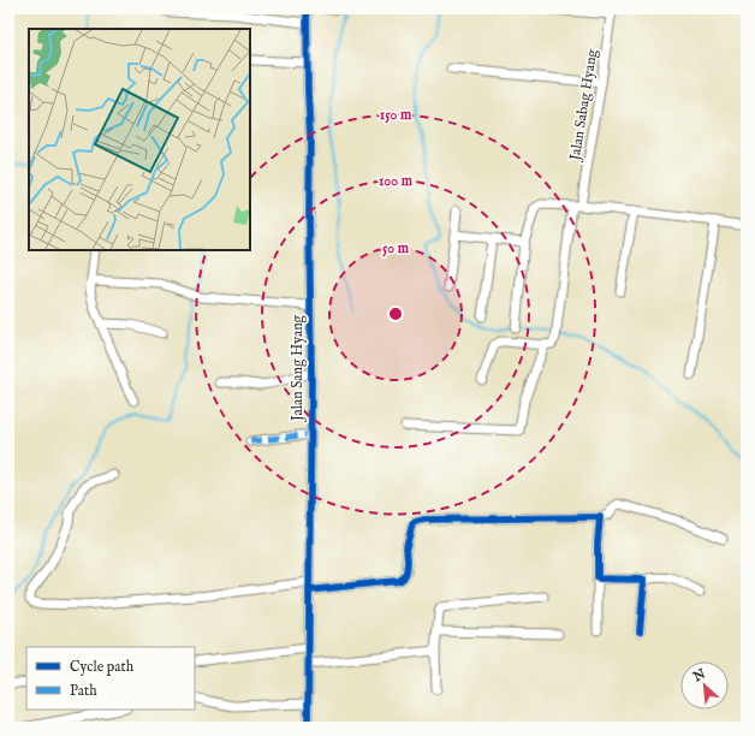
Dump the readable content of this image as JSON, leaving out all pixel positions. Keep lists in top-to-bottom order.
{
  "streets": {
    "street": ["Jalan Sabag Hyang", "Jalan Sang Hyang"]
  },
  "legend": ["Cycle path", "Path"],
  "north": "top left",
  "rings": ["150 m", "100 m", "50 m"]
}
